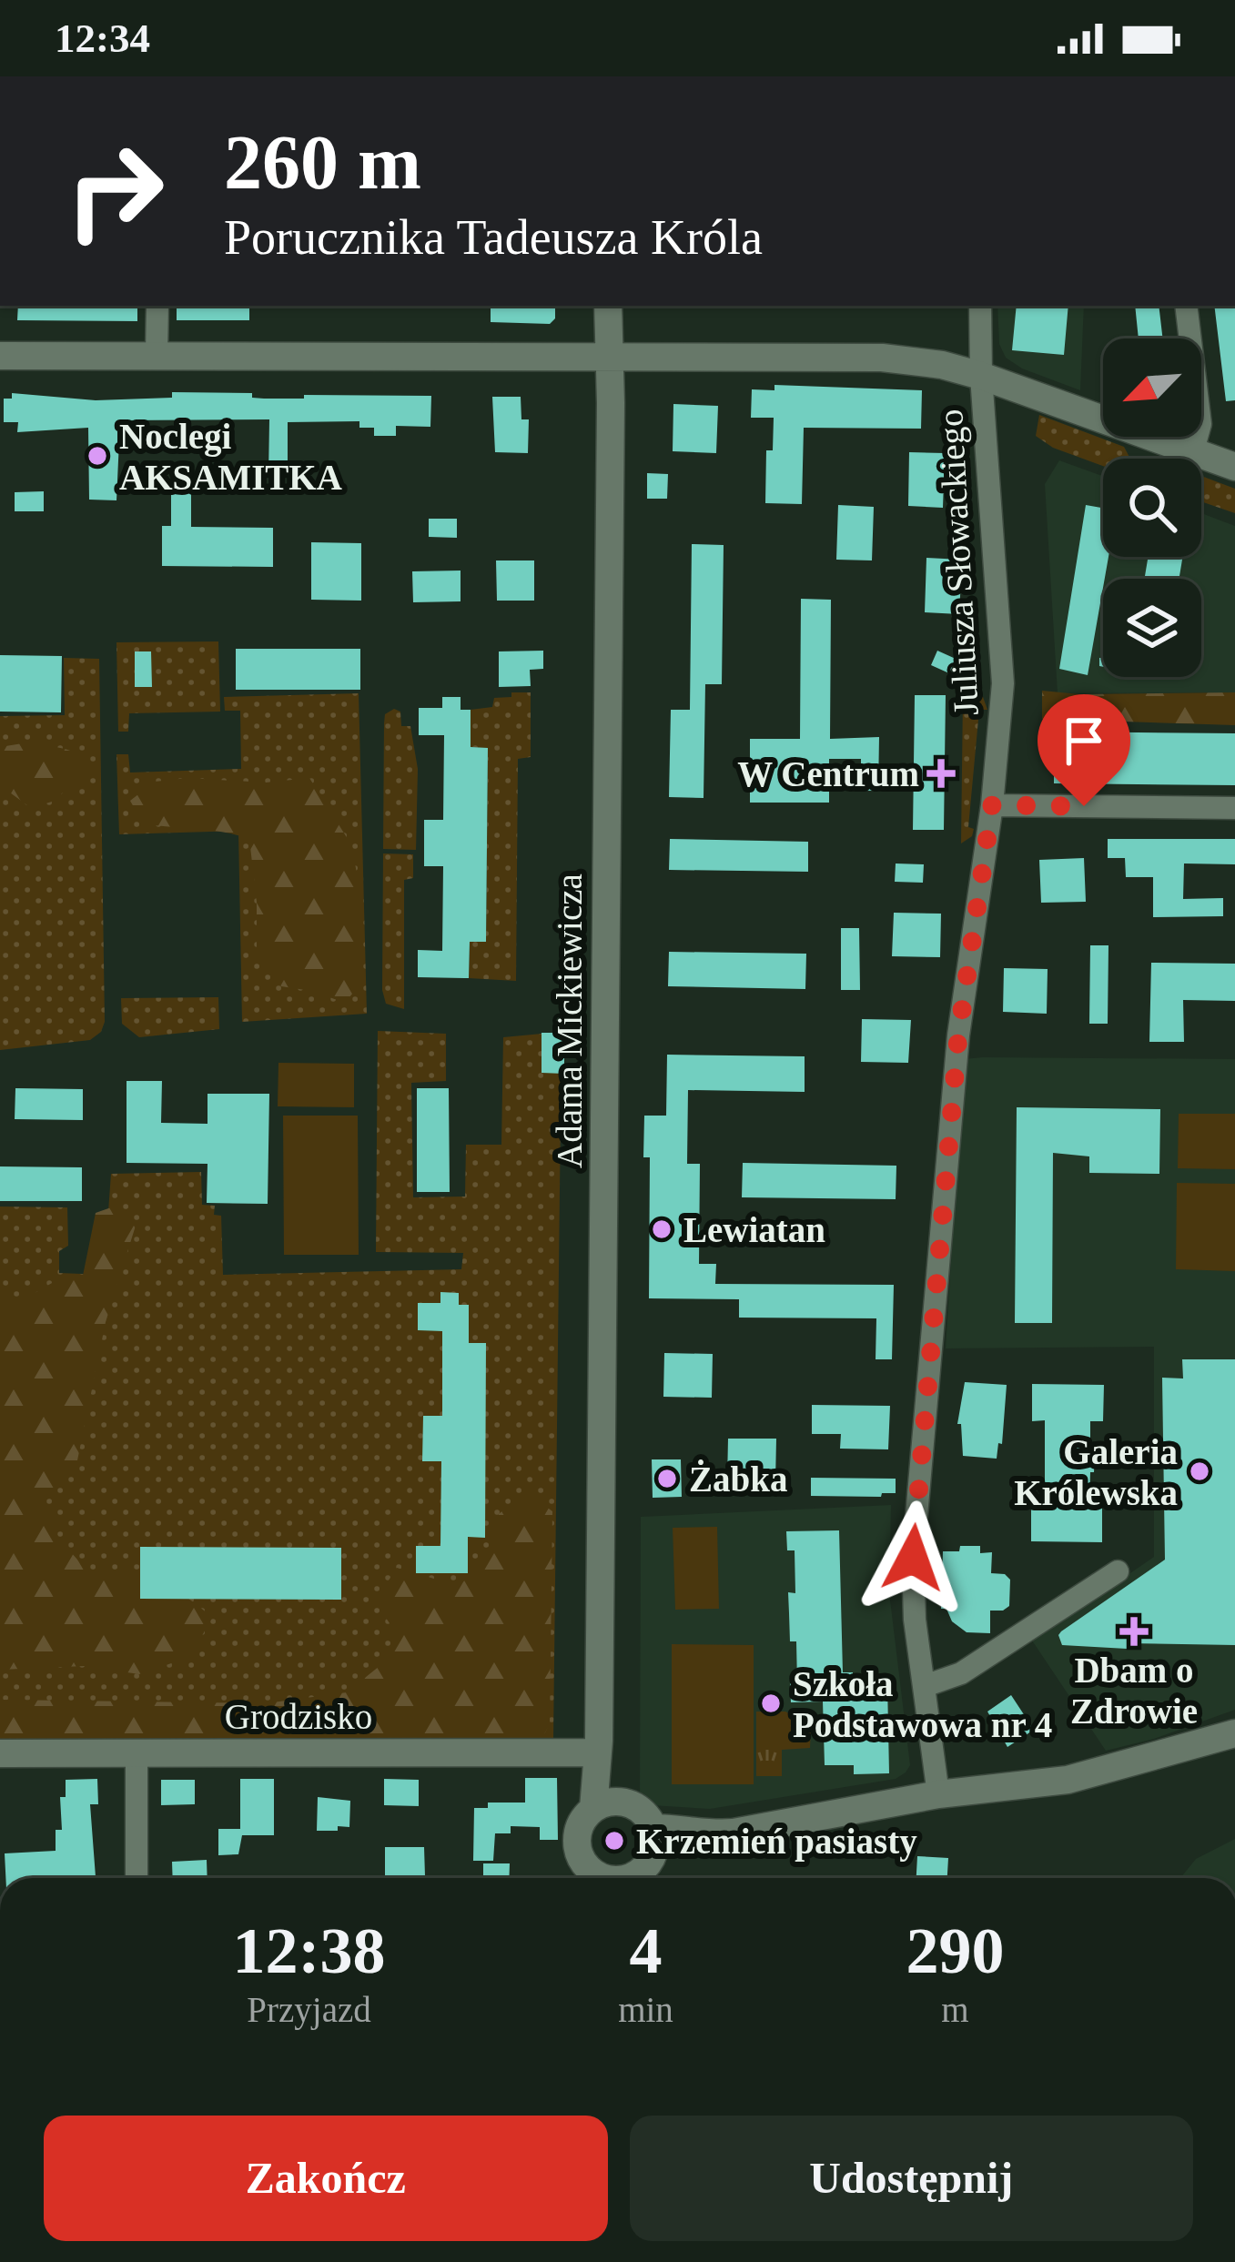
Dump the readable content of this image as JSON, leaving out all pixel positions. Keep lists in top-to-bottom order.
{
  "streets": {
    "street": ["Juliusza Słowackiego", "Adama Mickiewicza", "Grodzisko"]
  },
  "crossings": [
    ["Adama Mickiewicza", "Grodzisko"]
  ],
  "places": {
    "other": [
      "Noclegi AKSAMITKA",
      "Lewiatan",
      "Galeria Królewska",
      "Żabka",
      "Szkoła Podstawowa nr 4",
      "Krzemień pasiasty"
    ],
    "health": ["W Centrum", "Dbam o Zdrowie"]
  },
  "north": "bottom left",
  "page": {
    "status": "12:34",
    "turn": ["260 m", "Porucznika Tadeusza Króla"],
    "eta": [
      "12:38",
      "Przyjazd",
      "4",
      "min",
      "290",
      "m"
    ],
    "buttons": ["Zakończ", "Udostępnij"]
  }
}
